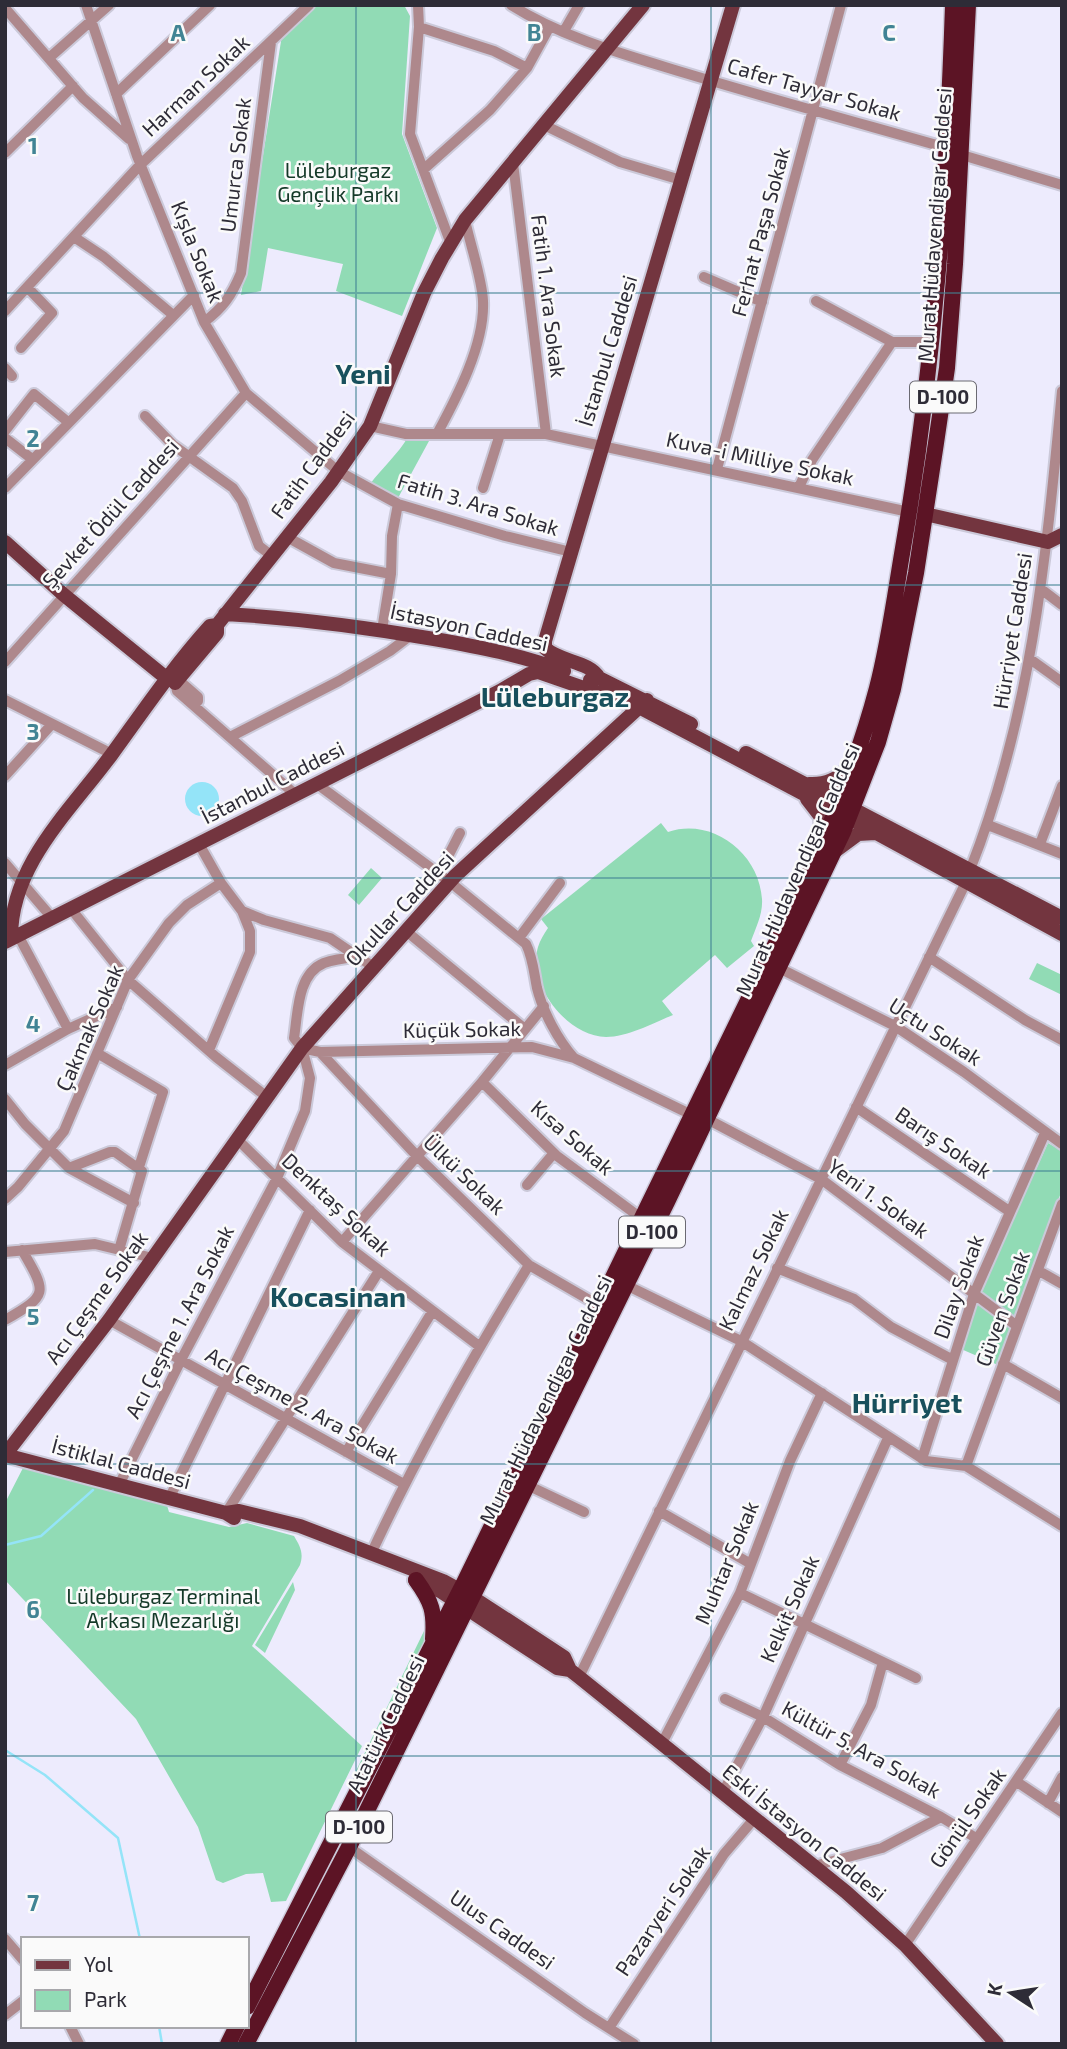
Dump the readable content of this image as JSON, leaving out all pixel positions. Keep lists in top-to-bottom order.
{
  "streets": {
    "highway": ["Murat Hüdavendigar Caddesi", "D-100", "Atatürk Caddesi"],
    "main road": [
      "İstanbul Caddesi",
      "Fatih Caddesi",
      "İstasyon Caddesi",
      "Okullar Caddesi",
      "Acı Çeşme Sokak",
      "İstiklal Caddesi",
      "Eski İstasyon Caddesi"
    ],
    "street": [
      "Harman Sokak",
      "Cafer Tayyar Sokak",
      "Umurca Sokak",
      "Ferhat Paşa Sokak",
      "Kışla Sokak",
      "Fatih 1. Ara Sokak",
      "Kuva-i Milliye Sokak",
      "Fatih 3. Ara Sokak",
      "Şevket Ödül Caddesi",
      "Hürriyet Caddesi",
      "Çakmak Sokak",
      "Küçük Sokak",
      "Uçtu Sokak",
      "Kısa Sokak",
      "Barış Sokak",
      "Ülkü Sokak",
      "Yeni 1. Sokak",
      "Denktaş Sokak",
      "Kalmaz Sokak",
      "Dilay Sokak",
      "Güven Sokak",
      "Acı Çeşme 1. Ara Sokak",
      "Acı Çeşme 2. Ara Sokak",
      "Muhtar Sokak",
      "Kelkit Sokak",
      "Kültür 5. Ara Sokak",
      "Gönül Sokak",
      "Pazaryeri Sokak",
      "Ulus Caddesi"
    ]
  },
  "crossings": [
    ["Harman Sokak", "Umurca Sokak"],
    ["Harman Sokak", "Kışla Sokak"],
    ["Cafer Tayyar Sokak", "Murat Hüdavendigar Caddesi"],
    ["Cafer Tayyar Sokak", "Ferhat Paşa Sokak"],
    ["Cafer Tayyar Sokak", "İstanbul Caddesi"],
    ["Cafer Tayyar Sokak", "Fatih Caddesi"],
    ["Umurca Sokak", "Kışla Sokak"],
    ["Murat Hüdavendigar Caddesi", "Kuva-i Milliye Sokak"],
    ["Murat Hüdavendigar Caddesi", "İstasyon Caddesi"],
    ["Murat Hüdavendigar Caddesi", "Küçük Sokak"],
    ["Murat Hüdavendigar Caddesi", "Uçtu Sokak"],
    ["Murat Hüdavendigar Caddesi", "Kısa Sokak"],
    ["Murat Hüdavendigar Caddesi", "Ülkü Sokak"],
    ["Murat Hüdavendigar Caddesi", "Yeni 1. Sokak"],
    ["Murat Hüdavendigar Caddesi", "İstiklal Caddesi"],
    ["Murat Hüdavendigar Caddesi", "Atatürk Caddesi"],
    ["Murat Hüdavendigar Caddesi", "Eski İstasyon Caddesi"],
    ["Ferhat Paşa Sokak", "Kuva-i Milliye Sokak"],
    ["Kışla Sokak", "Fatih Caddesi"],
    ["Kışla Sokak", "Fatih 3. Ara Sokak"],
    ["Kışla Sokak", "Şevket Ödül Caddesi"],
    ["Fatih 1. Ara Sokak", "Kuva-i Milliye Sokak"],
    ["Fatih 1. Ara Sokak", "Fatih Caddesi"],
    ["İstanbul Caddesi", "Kuva-i Milliye Sokak"],
    ["İstanbul Caddesi", "Fatih Caddesi"],
    ["İstanbul Caddesi", "Fatih 3. Ara Sokak"],
    ["İstanbul Caddesi", "İstasyon Caddesi"],
    ["İstanbul Caddesi", "Okullar Caddesi"],
    ["Kuva-i Milliye Sokak", "Fatih Caddesi"],
    ["Fatih Caddesi", "Fatih 3. Ara Sokak"],
    ["Fatih Caddesi", "İstasyon Caddesi"],
    ["İstasyon Caddesi", "Hürriyet Caddesi"],
    ["İstasyon Caddesi", "Okullar Caddesi"],
    ["İstasyon Caddesi", "Kalmaz Sokak"],
    ["Hürriyet Caddesi", "Kalmaz Sokak"],
    ["Okullar Caddesi", "Küçük Sokak"],
    ["Okullar Caddesi", "Denktaş Sokak"],
    ["Okullar Caddesi", "Acı Çeşme Sokak"],
    ["Okullar Caddesi", "Acı Çeşme 1. Ara Sokak"],
    ["Küçük Sokak", "Ülkü Sokak"],
    ["Küçük Sokak", "Yeni 1. Sokak"],
    ["Küçük Sokak", "Acı Çeşme 1. Ara Sokak"],
    ["Uçtu Sokak", "Kalmaz Sokak"],
    ["Uçtu Sokak", "Dilay Sokak"],
    ["Barış Sokak", "Kalmaz Sokak"],
    ["Barış Sokak", "Dilay Sokak"],
    ["Yeni 1. Sokak", "Kalmaz Sokak"],
    ["Yeni 1. Sokak", "Dilay Sokak"],
    ["Yeni 1. Sokak", "Güven Sokak"],
    ["Denktaş Sokak", "Acı Çeşme 1. Ara Sokak"],
    ["Kalmaz Sokak", "Eski İstasyon Caddesi"],
    ["Acı Çeşme Sokak", "Acı Çeşme 2. Ara Sokak"],
    ["Acı Çeşme Sokak", "İstiklal Caddesi"],
    ["Acı Çeşme 1. Ara Sokak", "Acı Çeşme 2. Ara Sokak"],
    ["Acı Çeşme 1. Ara Sokak", "İstiklal Caddesi"],
    ["İstiklal Caddesi", "Atatürk Caddesi"],
    ["İstiklal Caddesi", "Eski İstasyon Caddesi"],
    ["Muhtar Sokak", "Eski İstasyon Caddesi"],
    ["Kelkit Sokak", "Kültür 5. Ara Sokak"],
    ["Kelkit Sokak", "Eski İstasyon Caddesi"],
    ["Atatürk Caddesi", "Eski İstasyon Caddesi"],
    ["Atatürk Caddesi", "Ulus Caddesi"],
    ["Kültür 5. Ara Sokak", "Gönül Sokak"],
    ["Gönül Sokak", "Eski İstasyon Caddesi"],
    ["Eski İstasyon Caddesi", "Pazaryeri Sokak"],
    ["Pazaryeri Sokak", "Ulus Caddesi"]
  ],
  "districts": [
    "Yeni",
    "Lüleburgaz",
    "Kocasinan",
    "Hürriyet"
  ],
  "parks": ["Lüleburgaz Gençlik Parkı", "Lüleburgaz Terminal Arkası Mezarlığı"],
  "legend": ["Yol", "Park"],
  "north": "left",
  "grid": {
    "columns": ["A", "B", "C"],
    "rows": [
      "1",
      "2",
      "3",
      "4",
      "5",
      "6",
      "7"
    ]
  }
}
